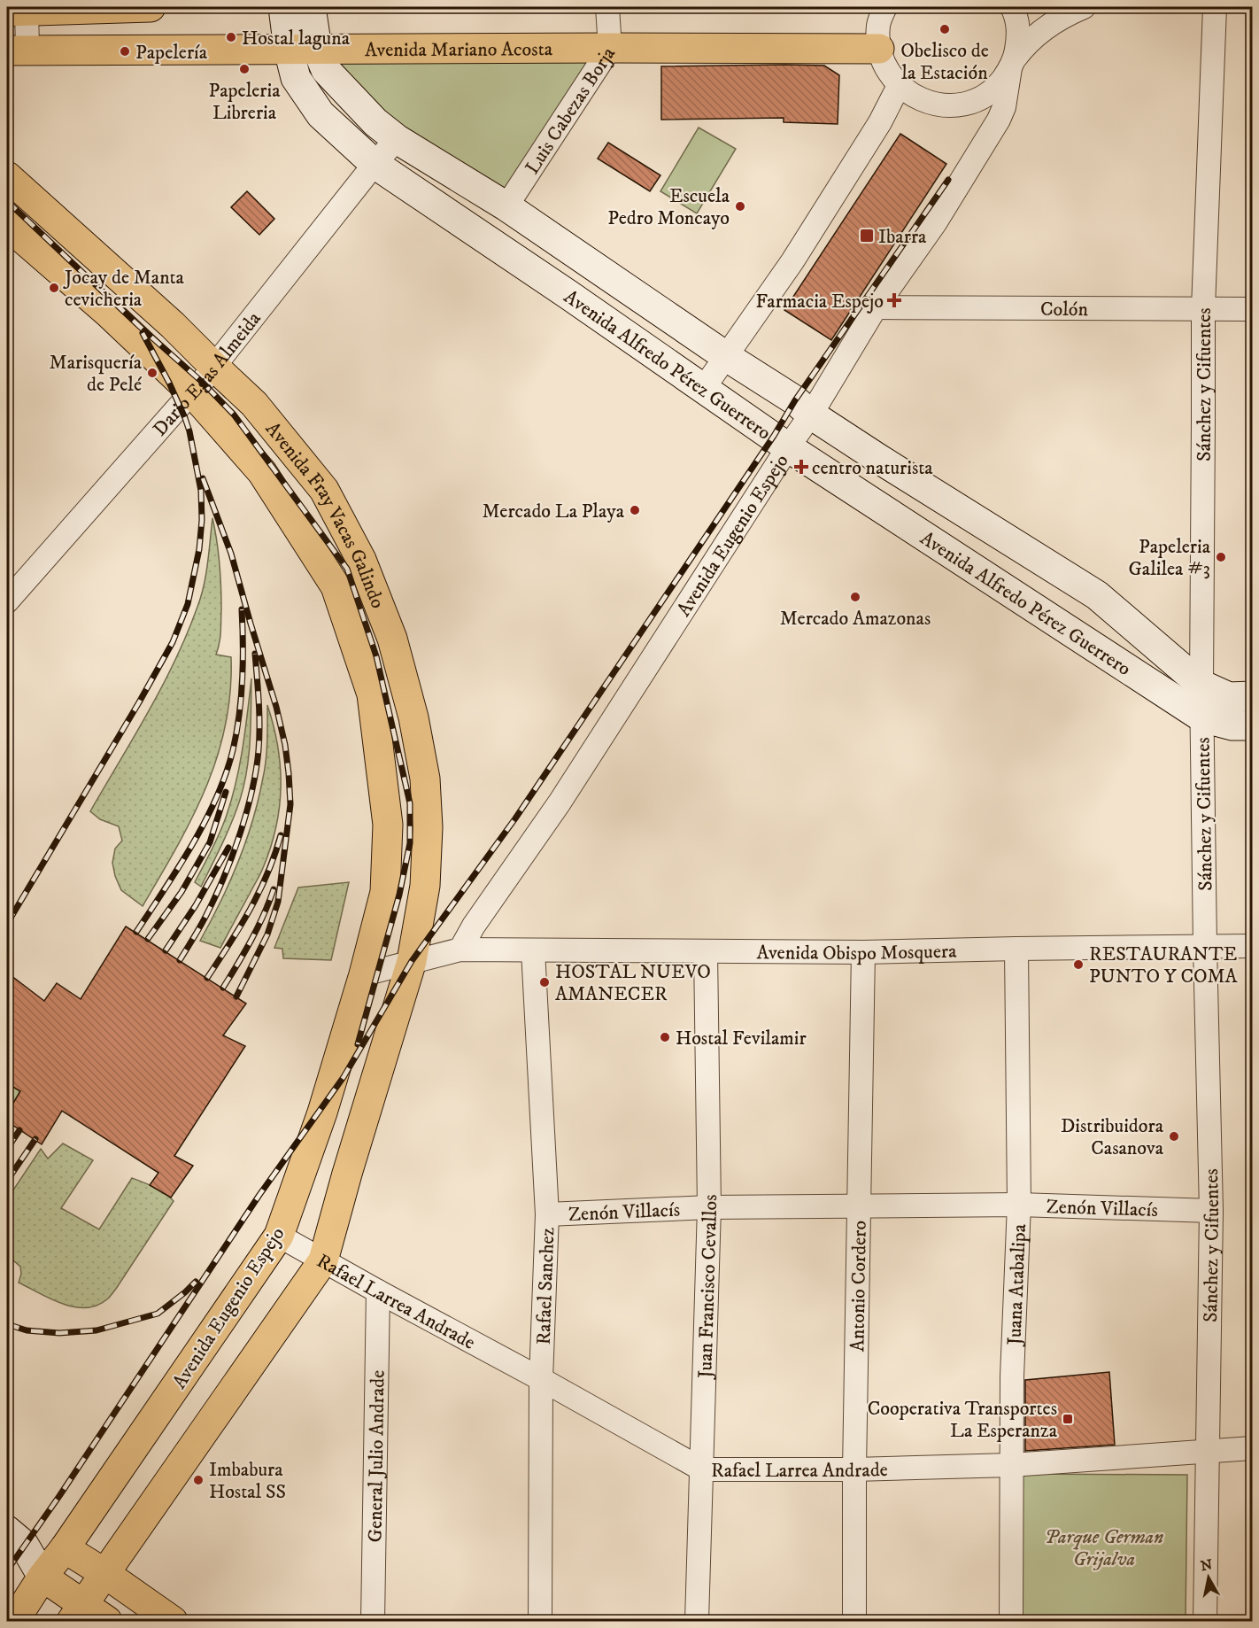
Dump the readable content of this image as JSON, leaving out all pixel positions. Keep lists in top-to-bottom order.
{
  "streets": {
    "main road": ["Avenida Mariano Acosta", "Avenida Fray Vacas Galindo", "Avenida Eugenio Espejo"],
    "street": [
      "Luis Cabezas Borja",
      "Colón",
      "Avenida Alfredo Pérez Guerrero",
      "Dario Egas Almeida",
      "Sánchez y Cifuentes",
      "Avenida Obispo Mosquera",
      "Zenón Villacís",
      "Juana Atabalipa",
      "Rafael Sanchez",
      "Juan Francisco Cevallos",
      "Antonio Cordero",
      "Rafael Larrea Andrade",
      "General Julio Andrade"
    ]
  },
  "crossings": [
    ["Avenida Mariano Acosta", "Luis Cabezas Borja"],
    ["Avenida Mariano Acosta", "Avenida Alfredo Pérez Guerrero"],
    ["Luis Cabezas Borja", "Avenida Alfredo Pérez Guerrero"],
    ["Colón", "Sánchez y Cifuentes"],
    ["Colón", "Avenida Eugenio Espejo"],
    ["Avenida Alfredo Pérez Guerrero", "Dario Egas Almeida"],
    ["Avenida Alfredo Pérez Guerrero", "Sánchez y Cifuentes"],
    ["Avenida Alfredo Pérez Guerrero", "Avenida Eugenio Espejo"],
    ["Dario Egas Almeida", "Avenida Fray Vacas Galindo"],
    ["Sánchez y Cifuentes", "Avenida Obispo Mosquera"],
    ["Sánchez y Cifuentes", "Zenón Villacís"],
    ["Sánchez y Cifuentes", "Rafael Larrea Andrade"],
    ["Avenida Fray Vacas Galindo", "Avenida Eugenio Espejo"],
    ["Avenida Eugenio Espejo", "Avenida Obispo Mosquera"],
    ["Avenida Eugenio Espejo", "Rafael Larrea Andrade"],
    ["Avenida Obispo Mosquera", "Juana Atabalipa"],
    ["Avenida Obispo Mosquera", "Rafael Sanchez"],
    ["Avenida Obispo Mosquera", "Juan Francisco Cevallos"],
    ["Avenida Obispo Mosquera", "Antonio Cordero"],
    ["Zenón Villacís", "Juana Atabalipa"],
    ["Zenón Villacís", "Rafael Sanchez"],
    ["Zenón Villacís", "Juan Francisco Cevallos"],
    ["Zenón Villacís", "Antonio Cordero"],
    ["Juana Atabalipa", "Rafael Larrea Andrade"],
    ["Rafael Sanchez", "Rafael Larrea Andrade"],
    ["Juan Francisco Cevallos", "Rafael Larrea Andrade"],
    ["Antonio Cordero", "Rafael Larrea Andrade"],
    ["Rafael Larrea Andrade", "General Julio Andrade"]
  ],
  "parks": ["Parque German Grijalva"],
  "places": {
    "other": [
      "Obelisco de la Estación",
      "Hostal laguna",
      "Papelería",
      "Papeleria Libreria",
      "Escuela Pedro Moncayo",
      "Jocay de Manta cevicheria",
      "Marisquería de Pelé",
      "Mercado La Playa",
      "Papeleria Galilea #3",
      "Mercado Amazonas",
      "RESTAURANTE PUNTO Y COMA",
      "HOSTAL NUEVO AMANECER",
      "Hostal Fevilamir",
      "Distribuidora Casanova",
      "Imbabura Hostal SS"
    ],
    "transit": ["Ibarra", "Cooperativa Transportes La Esperanza"],
    "health": ["Farmacia Espejo", "centro naturista"]
  },
  "north": "top"
}
